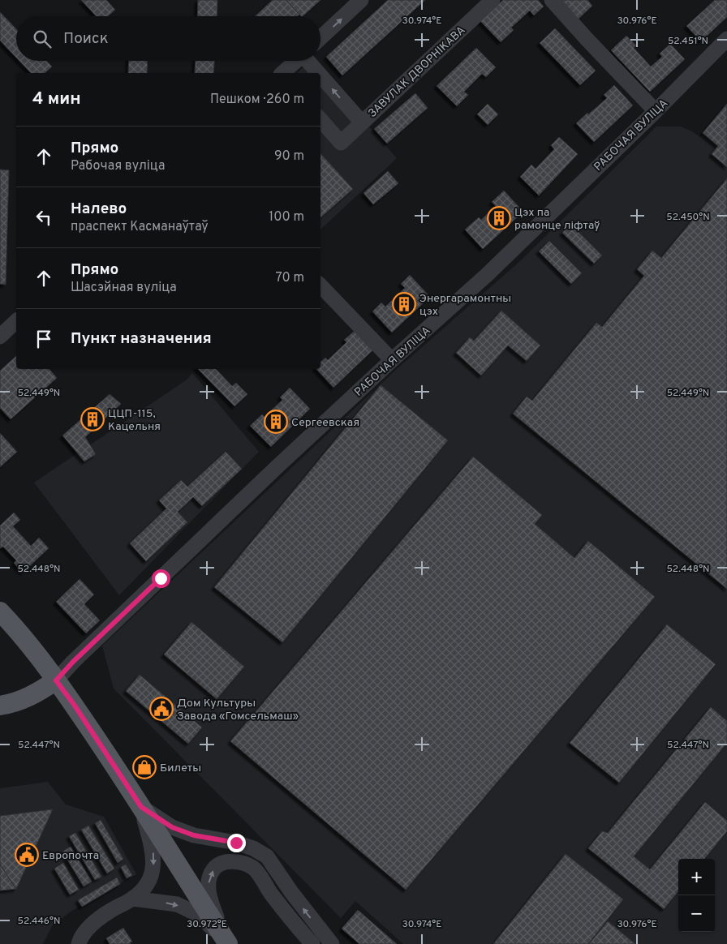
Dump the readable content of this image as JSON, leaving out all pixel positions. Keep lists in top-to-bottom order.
{
  "streets": {
    "street": ["ЗАВУЛАК ДВОРНІКАВА", "РАБОЧАЯ ВУЛІЦА"]
  },
  "places": {
    "building": [
      "Цэх па рамонце ліфтаў",
      "Энергарамонтны цэх",
      "ЦЦП-115, Кацельня",
      "Сергеевская"
    ],
    "public building": ["Дом Культуры Завода «Гомсельмаш»", "Европочта"],
    "shop": ["Билеты"]
  },
  "page": {
    "search": "Поиск",
    "heading": ["4 мин", "Пешком · 260 m"],
    "list": [
      ["Прямо", "Рабочая вуліца", "90 m"],
      ["Налево", "праспект Касманаўтаў", "100 m"],
      ["Прямо", "Шасэйная вуліца", "70 m"],
      "Пункт назначения"
    ],
    "map_buttons": ["+", "−"]
  },
  "coordinates": [
    "30.974°E",
    "30.976°E",
    "52.451°N",
    "52.450°N",
    "52.449°N",
    "52.448°N",
    "52.447°N",
    "52.446°N",
    "30.972°E"
  ]
}
